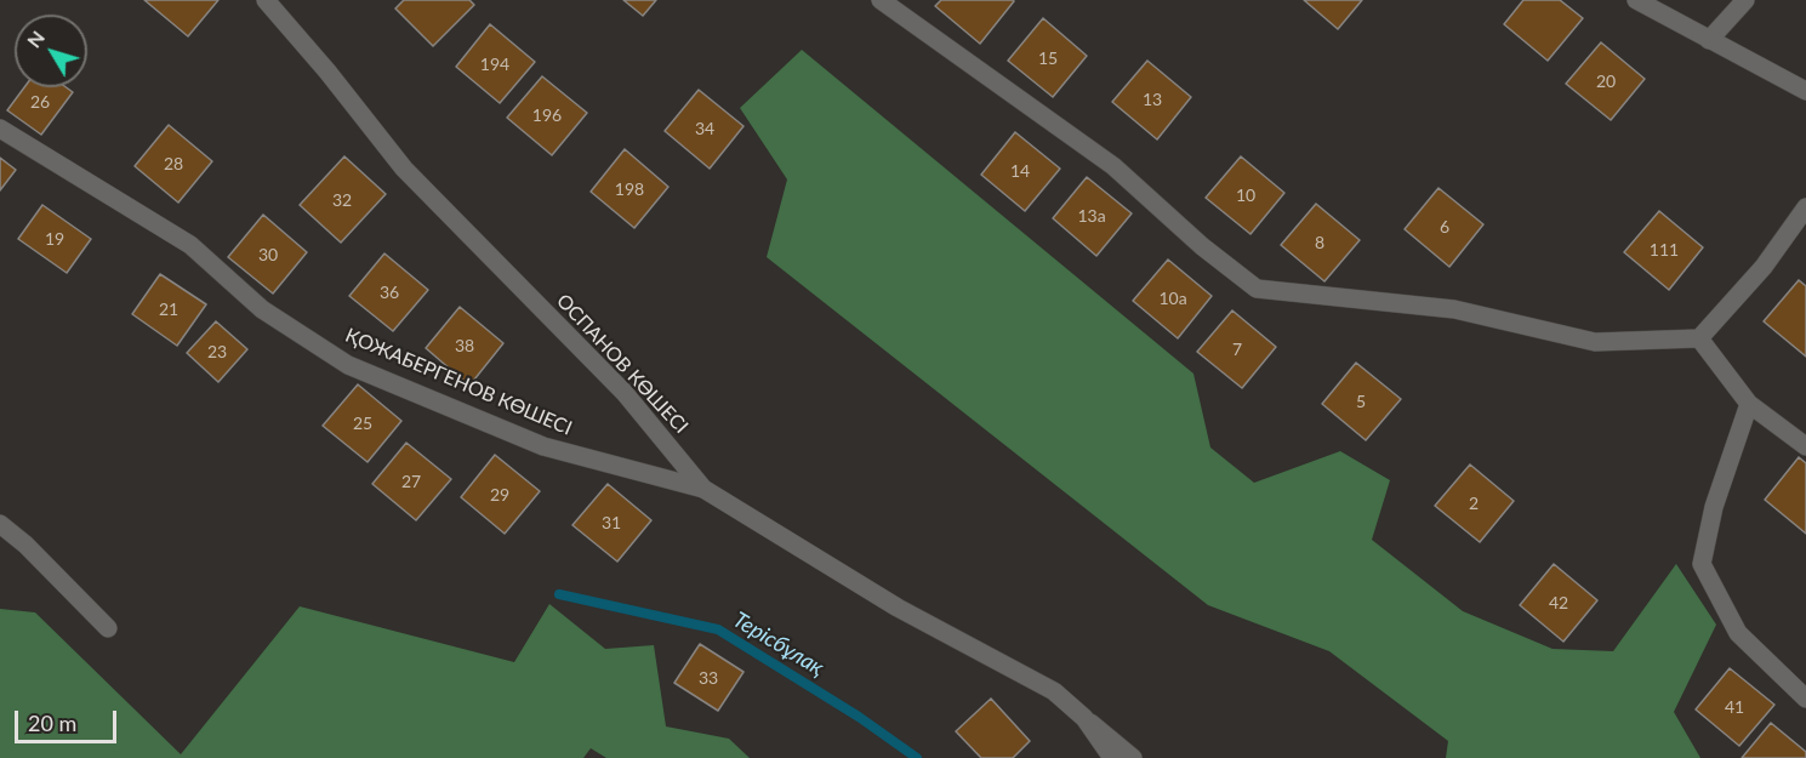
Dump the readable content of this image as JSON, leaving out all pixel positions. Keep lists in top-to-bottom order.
{
  "streets": {
    "street": ["ОСПАНОВ КӨШЕСІ", "ҚОЖАБЕРГЕНОВ КӨШЕСІ"]
  },
  "crossings": [
    ["ОСПАНОВ КӨШЕСІ", "ҚОЖАБЕРГЕНОВ КӨШЕСІ"]
  ],
  "water": ["Терісбұлақ"],
  "house_numbers": [
    "15",
    "194",
    "20",
    "13",
    "26",
    "196",
    "34",
    "28",
    "14",
    "198",
    "10",
    "32",
    "13а",
    "6",
    "19",
    "8",
    "111",
    "30",
    "36",
    "10а",
    "21",
    "38",
    "7",
    "23",
    "5",
    "25",
    "27",
    "29",
    "2",
    "31",
    "42",
    "33",
    "41"
  ],
  "scale_bar": "20 m",
  "north": "top left"
}
